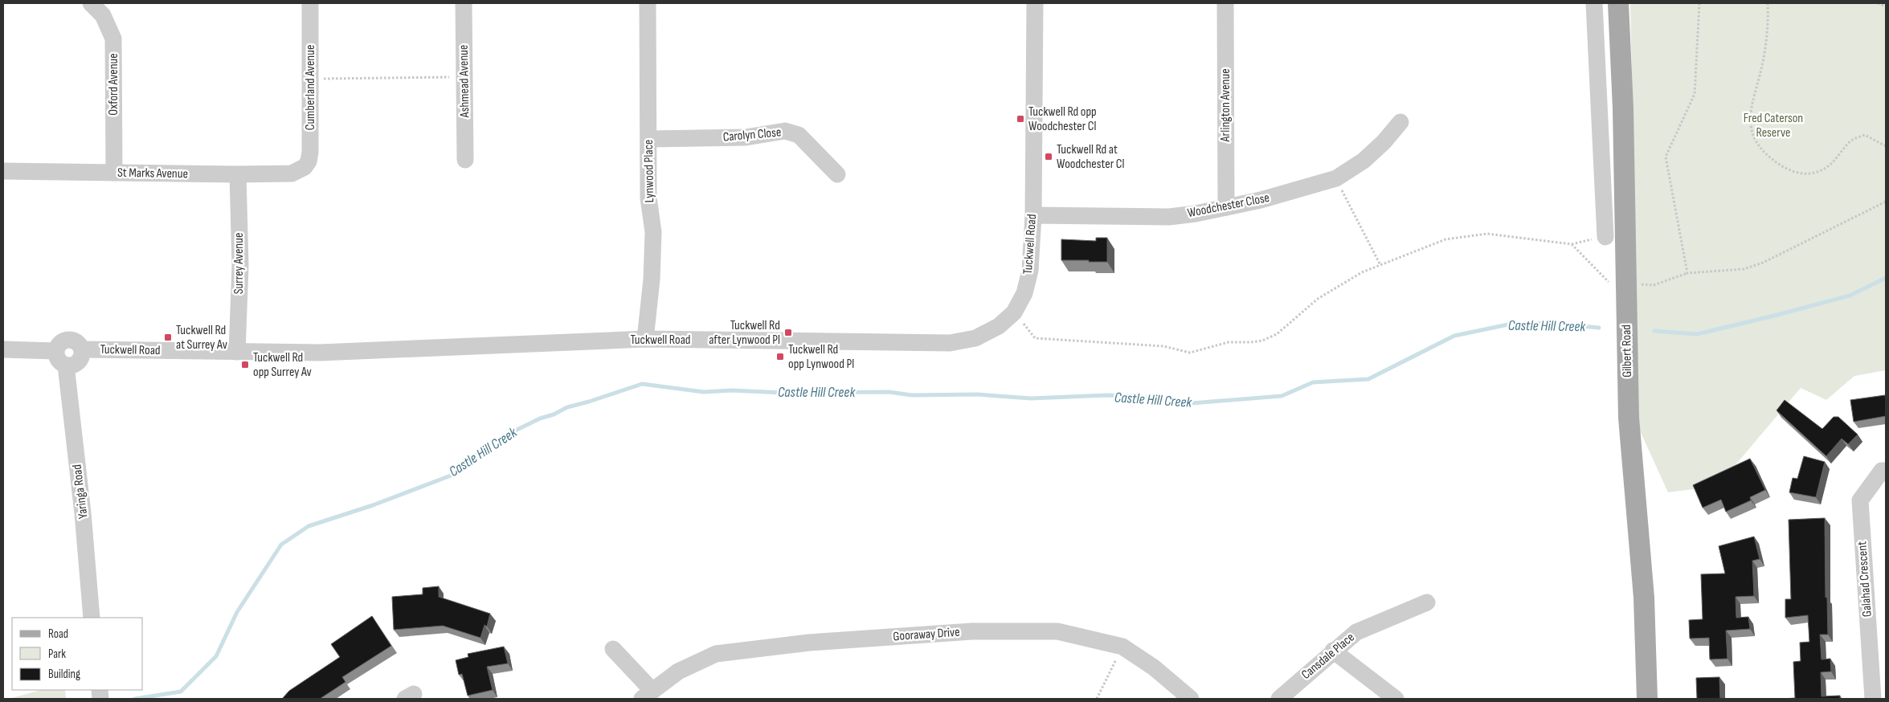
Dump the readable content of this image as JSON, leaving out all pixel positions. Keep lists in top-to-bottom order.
{
  "streets": {
    "main road": ["Gilbert Road"],
    "street": [
      "Ashmead Avenue",
      "Oxford Avenue",
      "Cumberland Avenue",
      "Arlington Avenue",
      "Carolyn Close",
      "Lynwood Place",
      "St Marks Avenue",
      "Woodchester Close",
      "Tuckwell Road",
      "Surrey Avenue",
      "Yaringa Road",
      "Galahad Crescent",
      "Gooraway Drive",
      "Cansdale Place"
    ]
  },
  "crossings": [
    ["Oxford Avenue", "St Marks Avenue"],
    ["Cumberland Avenue", "St Marks Avenue"],
    ["Arlington Avenue", "Woodchester Close"],
    ["Carolyn Close", "Lynwood Place"],
    ["Lynwood Place", "Tuckwell Road"],
    ["St Marks Avenue", "Surrey Avenue"],
    ["Woodchester Close", "Tuckwell Road"],
    ["Tuckwell Road", "Surrey Avenue"],
    ["Tuckwell Road", "Yaringa Road"]
  ],
  "water": ["Castle Hill Creek"],
  "parks": ["Fred Caterson Reserve"],
  "places": {
    "transit": [
      "Tuckwell Rd opp Woodchester Cl",
      "Tuckwell Rd at Woodchester Cl",
      "Tuckwell Rd after Lynwood Pl",
      "Tuckwell Rd at Surrey Av",
      "Tuckwell Rd opp Lynwood Pl",
      "Tuckwell Rd opp Surrey Av"
    ]
  },
  "legend": ["Road", "Park", "Building"]
}
